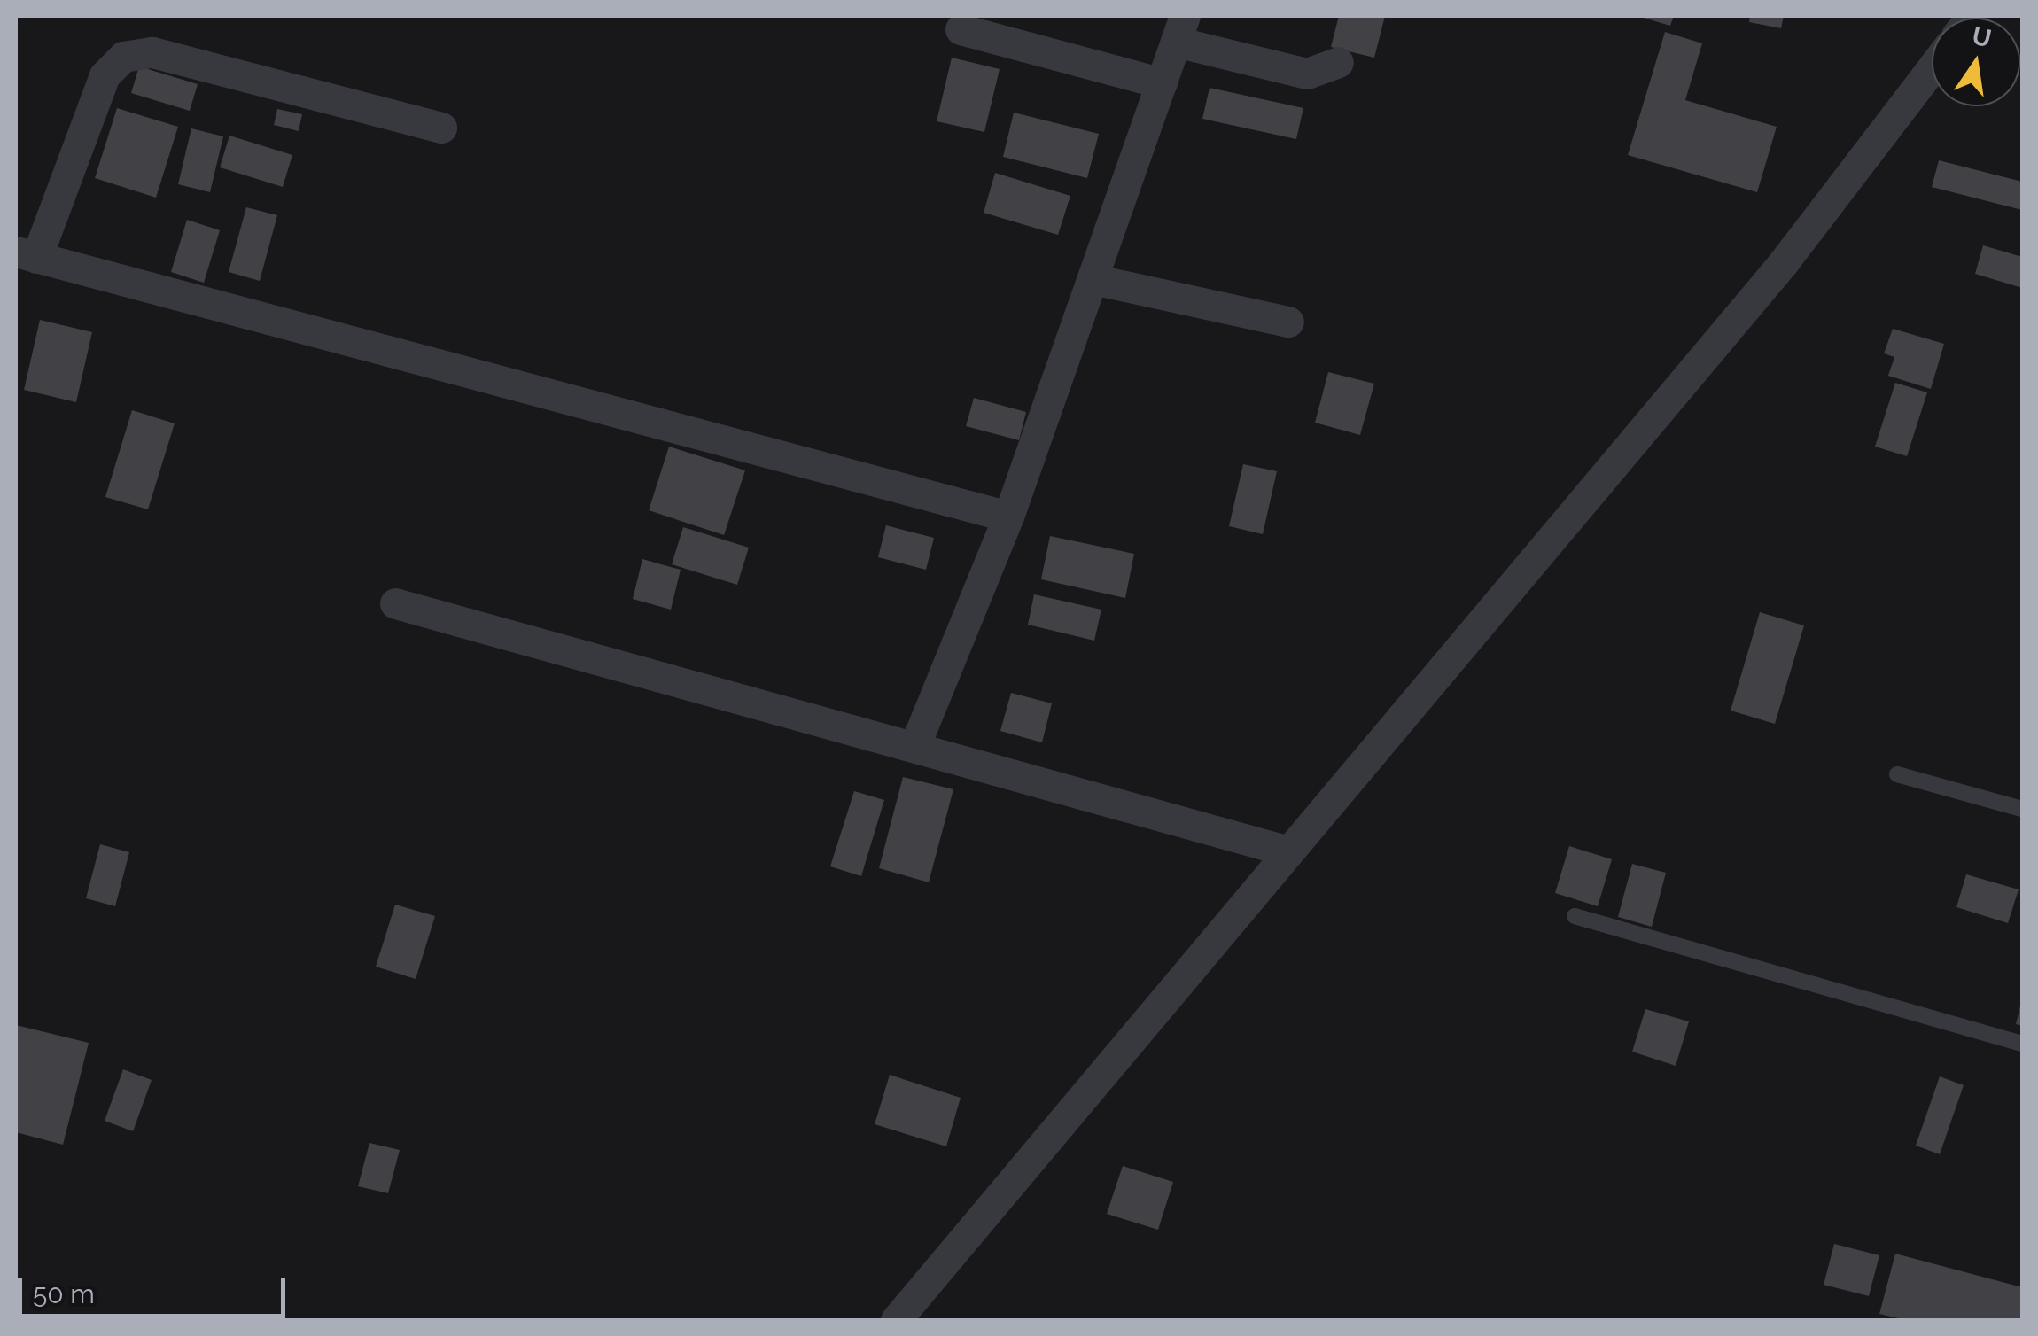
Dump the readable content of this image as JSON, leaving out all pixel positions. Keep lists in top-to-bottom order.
{
  "scale_bar": "50 m",
  "north": "top"
}
